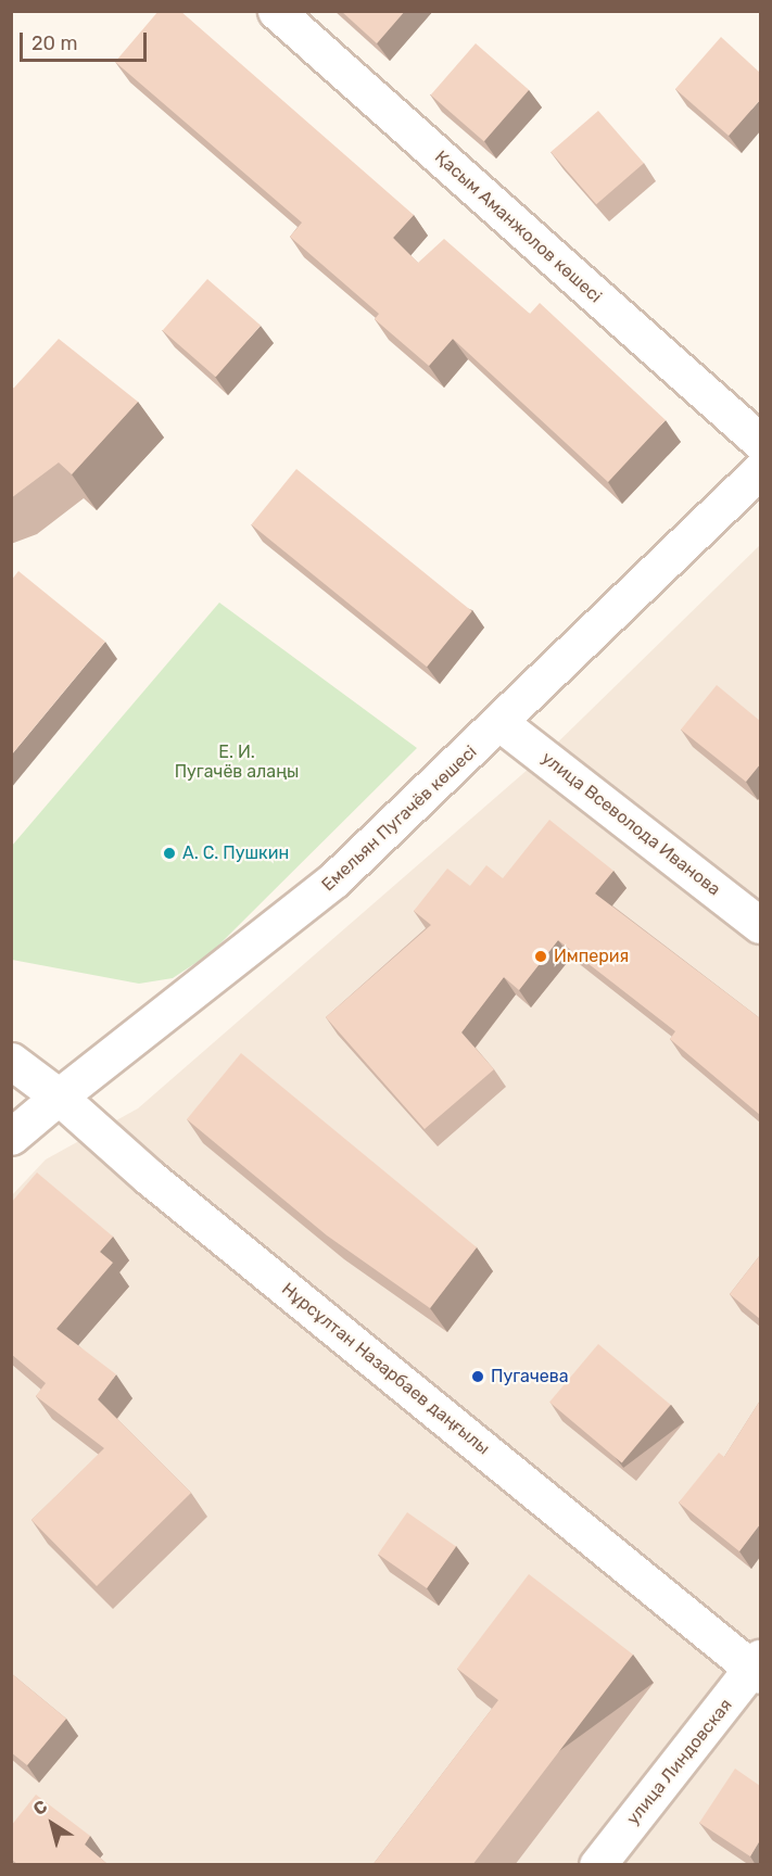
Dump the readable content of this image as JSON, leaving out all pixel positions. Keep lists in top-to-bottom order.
{
  "streets": {
    "street": [
      "Қасым Аманжолов көшесі",
      "Емельян Пугачёв көшесі",
      "улица Всеволода Иванова",
      "Нұрсұлтан Назарбаев даңғылы",
      "улица Линдовская"
    ]
  },
  "crossings": [
    ["Емельян Пугачёв көшесі", "улица Всеволода Иванова"],
    ["Емельян Пугачёв көшесі", "Нұрсұлтан Назарбаев даңғылы"],
    ["Нұрсұлтан Назарбаев даңғылы", "улица Линдовская"]
  ],
  "parks": ["Е. И. Пугачёв алаңы"],
  "places": ["А. С. Пушкин", "Империя", "Пугачева"],
  "scale_bar": "20 m",
  "north": "top left"
}
